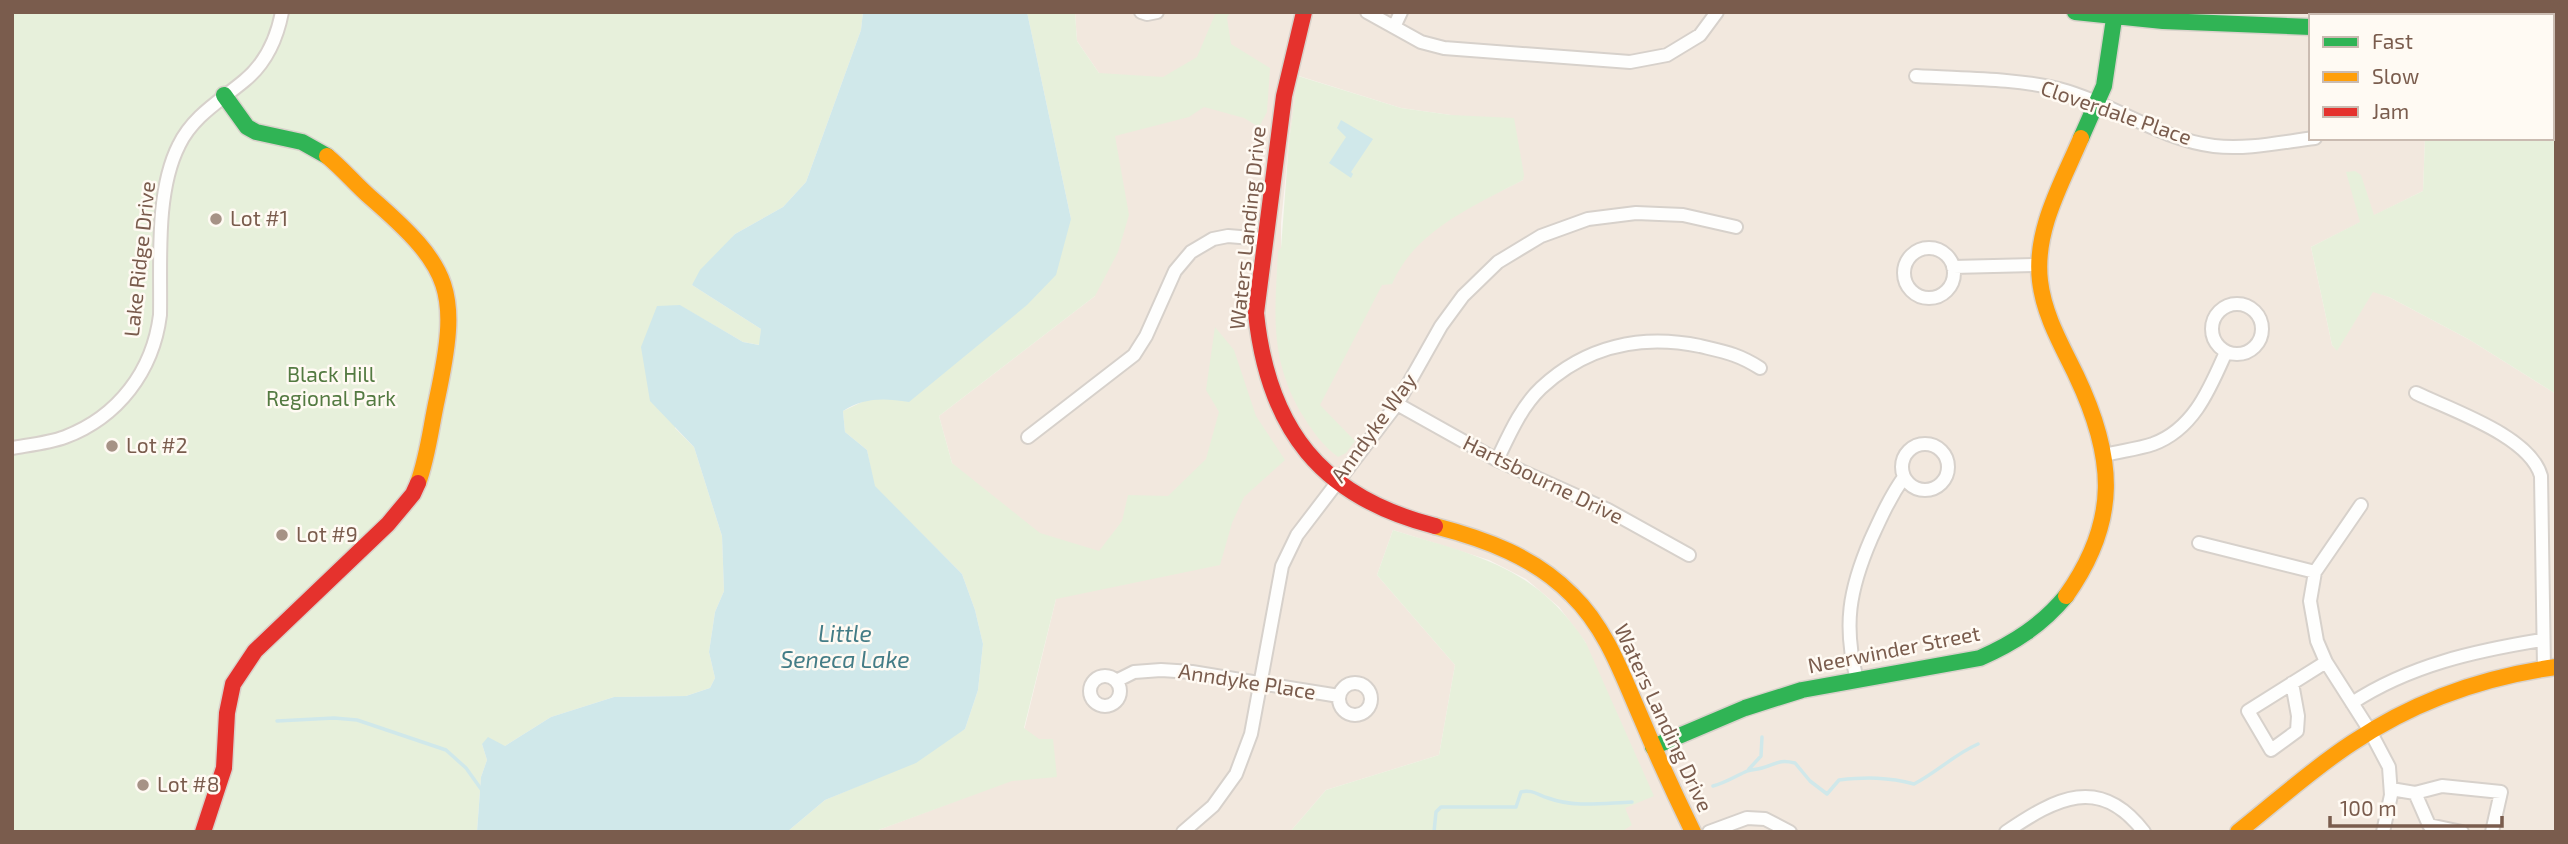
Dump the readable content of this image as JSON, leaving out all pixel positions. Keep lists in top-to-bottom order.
{
  "streets": {
    "street": [
      "Cloverdale Place",
      "Waters Landing Drive",
      "Lake Ridge Drive",
      "Anndyke Way",
      "Hartsbourne Drive",
      "Neerwinder Street",
      "Anndyke Place"
    ]
  },
  "crossings": [
    ["Cloverdale Place", "Neerwinder Street"],
    ["Waters Landing Drive", "Anndyke Way"],
    ["Waters Landing Drive", "Neerwinder Street"],
    ["Anndyke Way", "Hartsbourne Drive"],
    ["Anndyke Way", "Anndyke Place"]
  ],
  "water": ["Little Seneca Lake"],
  "parks": ["Black Hill Regional Park"],
  "places": [
    "Lot #1",
    "Lot #2",
    "Lot #9",
    "Lot #8"
  ],
  "legend": ["Fast", "Slow", "Jam"],
  "scale_bar": "100 m"
}
